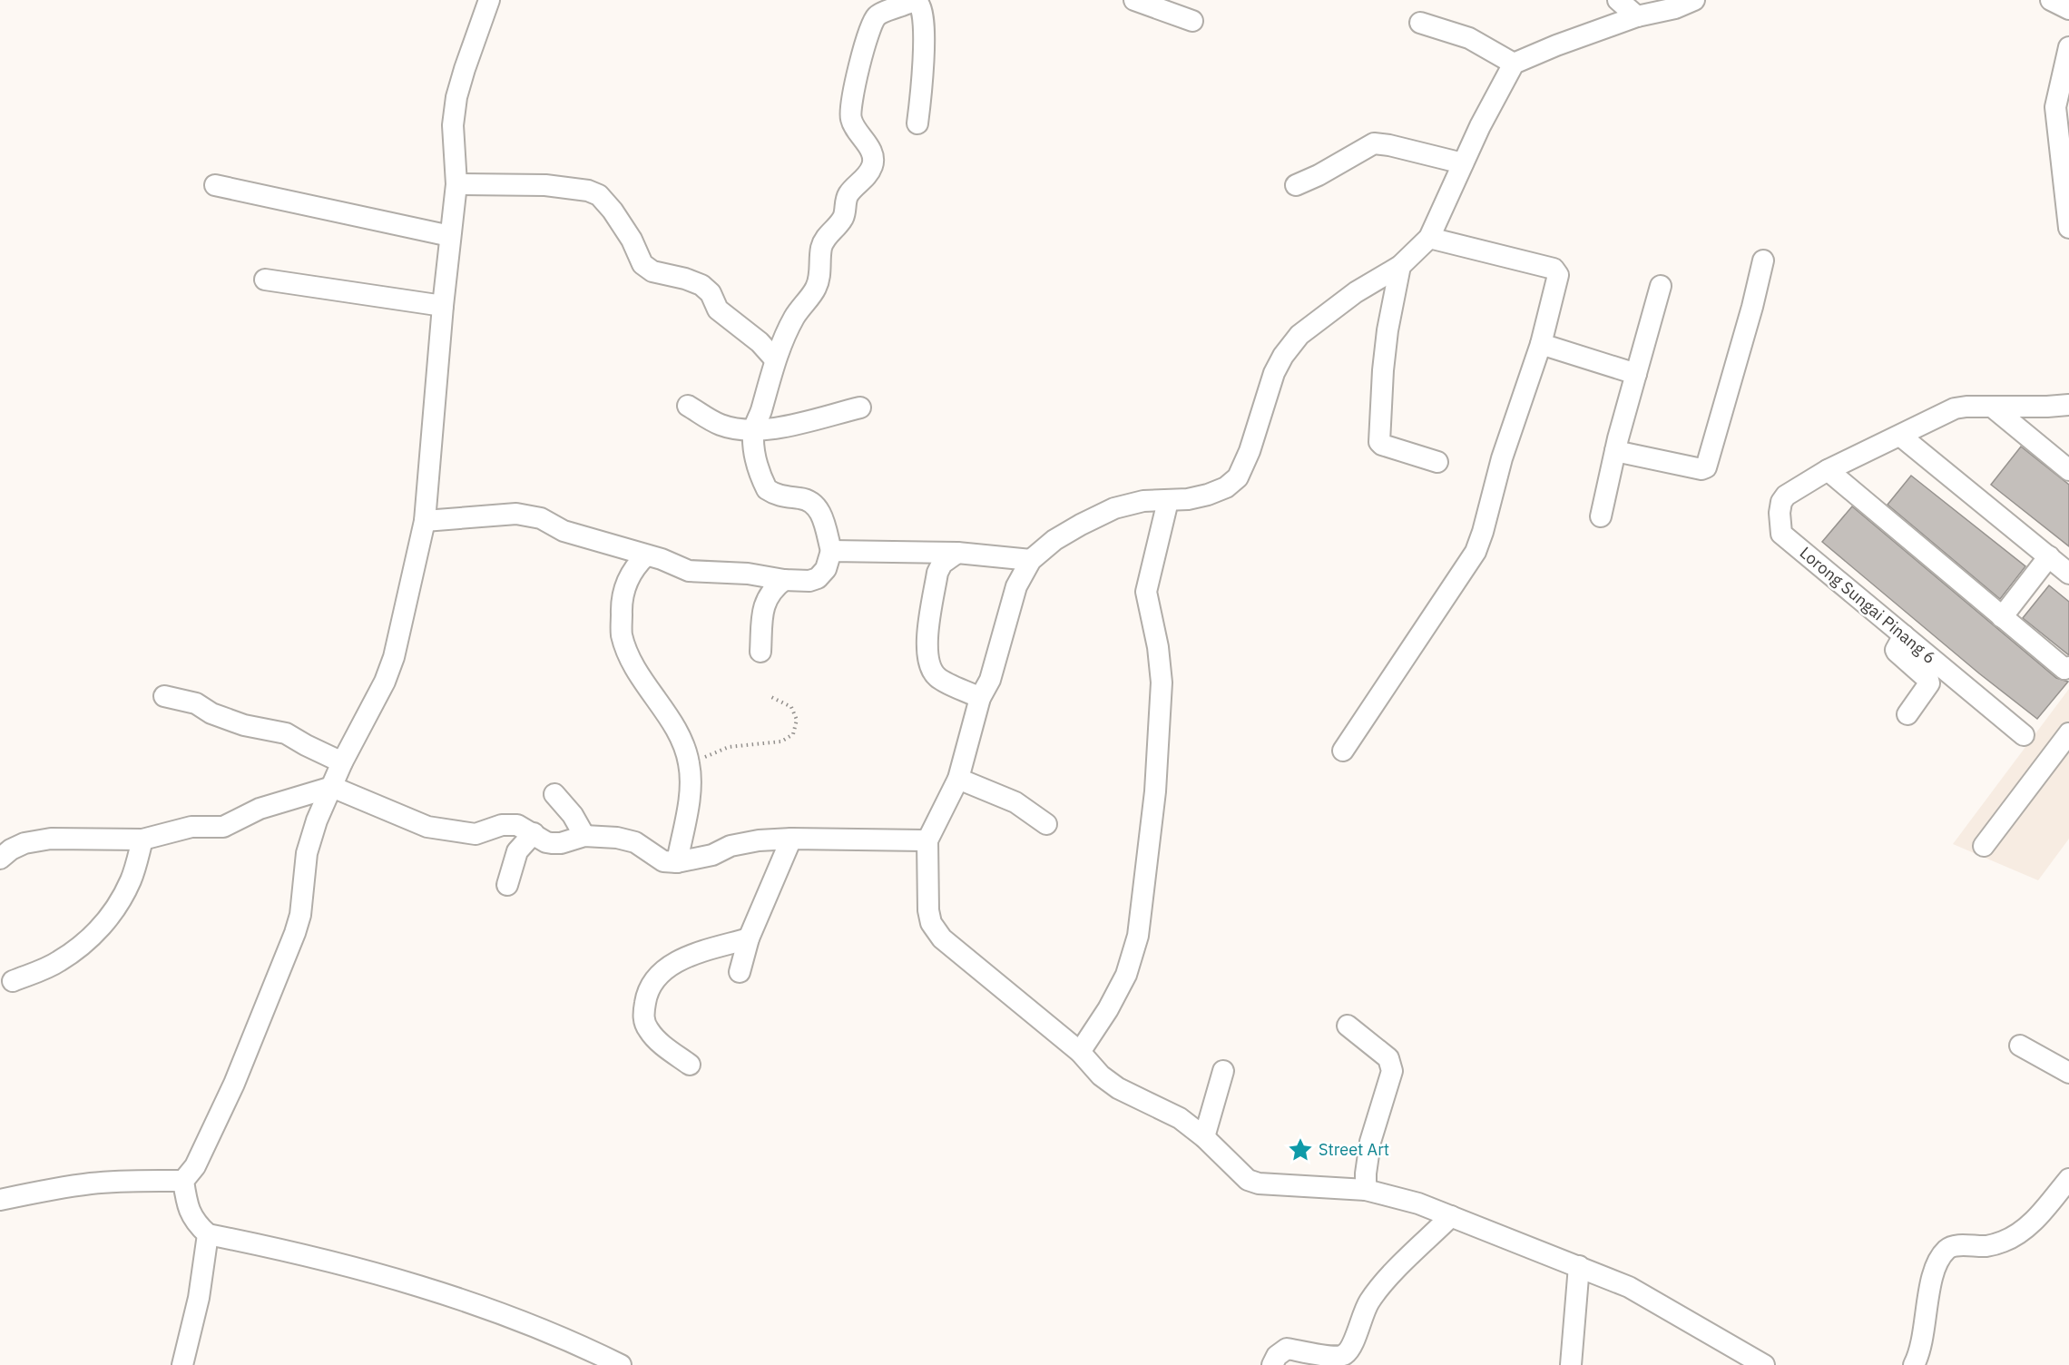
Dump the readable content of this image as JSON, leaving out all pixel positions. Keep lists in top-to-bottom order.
{
  "streets": {
    "street": ["Lorong Sungai Pinang 6"]
  },
  "places": {
    "place": ["Street Art"]
  }
}
